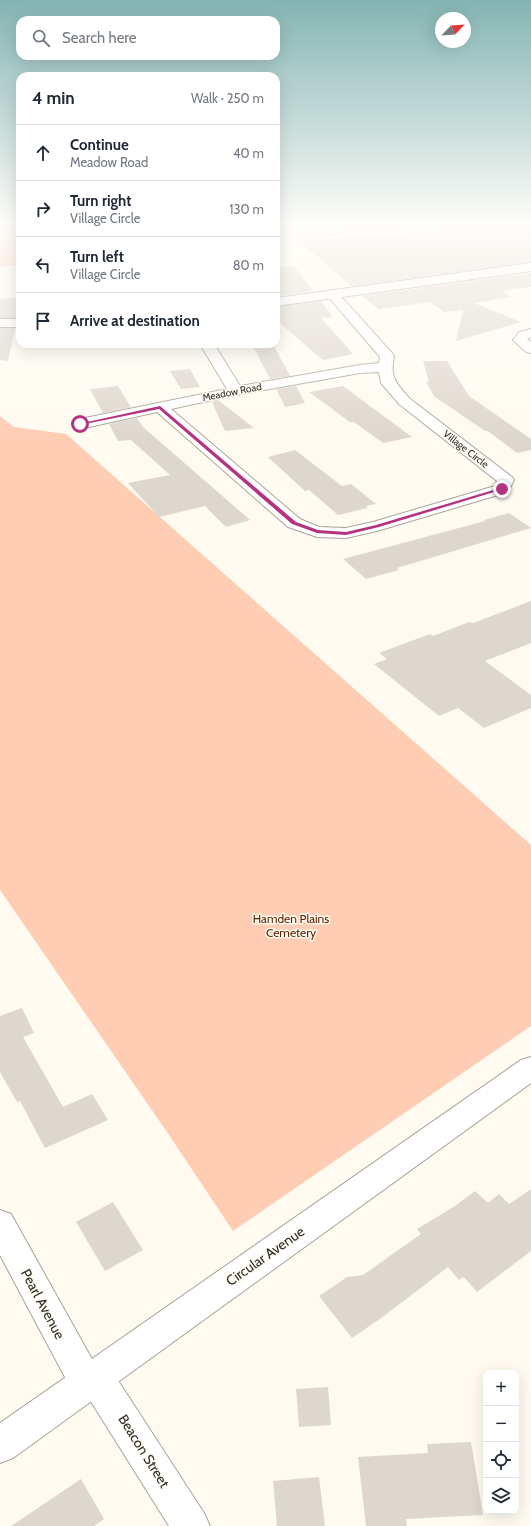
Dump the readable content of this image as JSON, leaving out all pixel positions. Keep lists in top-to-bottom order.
{
  "streets": {
    "street": [
      "Meadow Road",
      "Village Circle",
      "Circular Avenue",
      "Pearl Avenue",
      "Beacon Street"
    ]
  },
  "crossings": [
    ["Meadow Road", "Village Circle"],
    ["Circular Avenue", "Pearl Avenue"],
    ["Circular Avenue", "Beacon Street"],
    ["Pearl Avenue", "Beacon Street"]
  ],
  "parks": ["Hamden Plains Cemetery"],
  "north": "top right",
  "page": {
    "search": "Search here",
    "heading": ["4 min", "Walk · 250 m"],
    "list": [
      ["Continue", "Meadow Road", "40 m"],
      ["Turn right", "Village Circle", "130 m"],
      ["Turn left", "Village Circle", "80 m"],
      "Arrive at destination"
    ],
    "map_buttons": ["+", "−"]
  }
}
